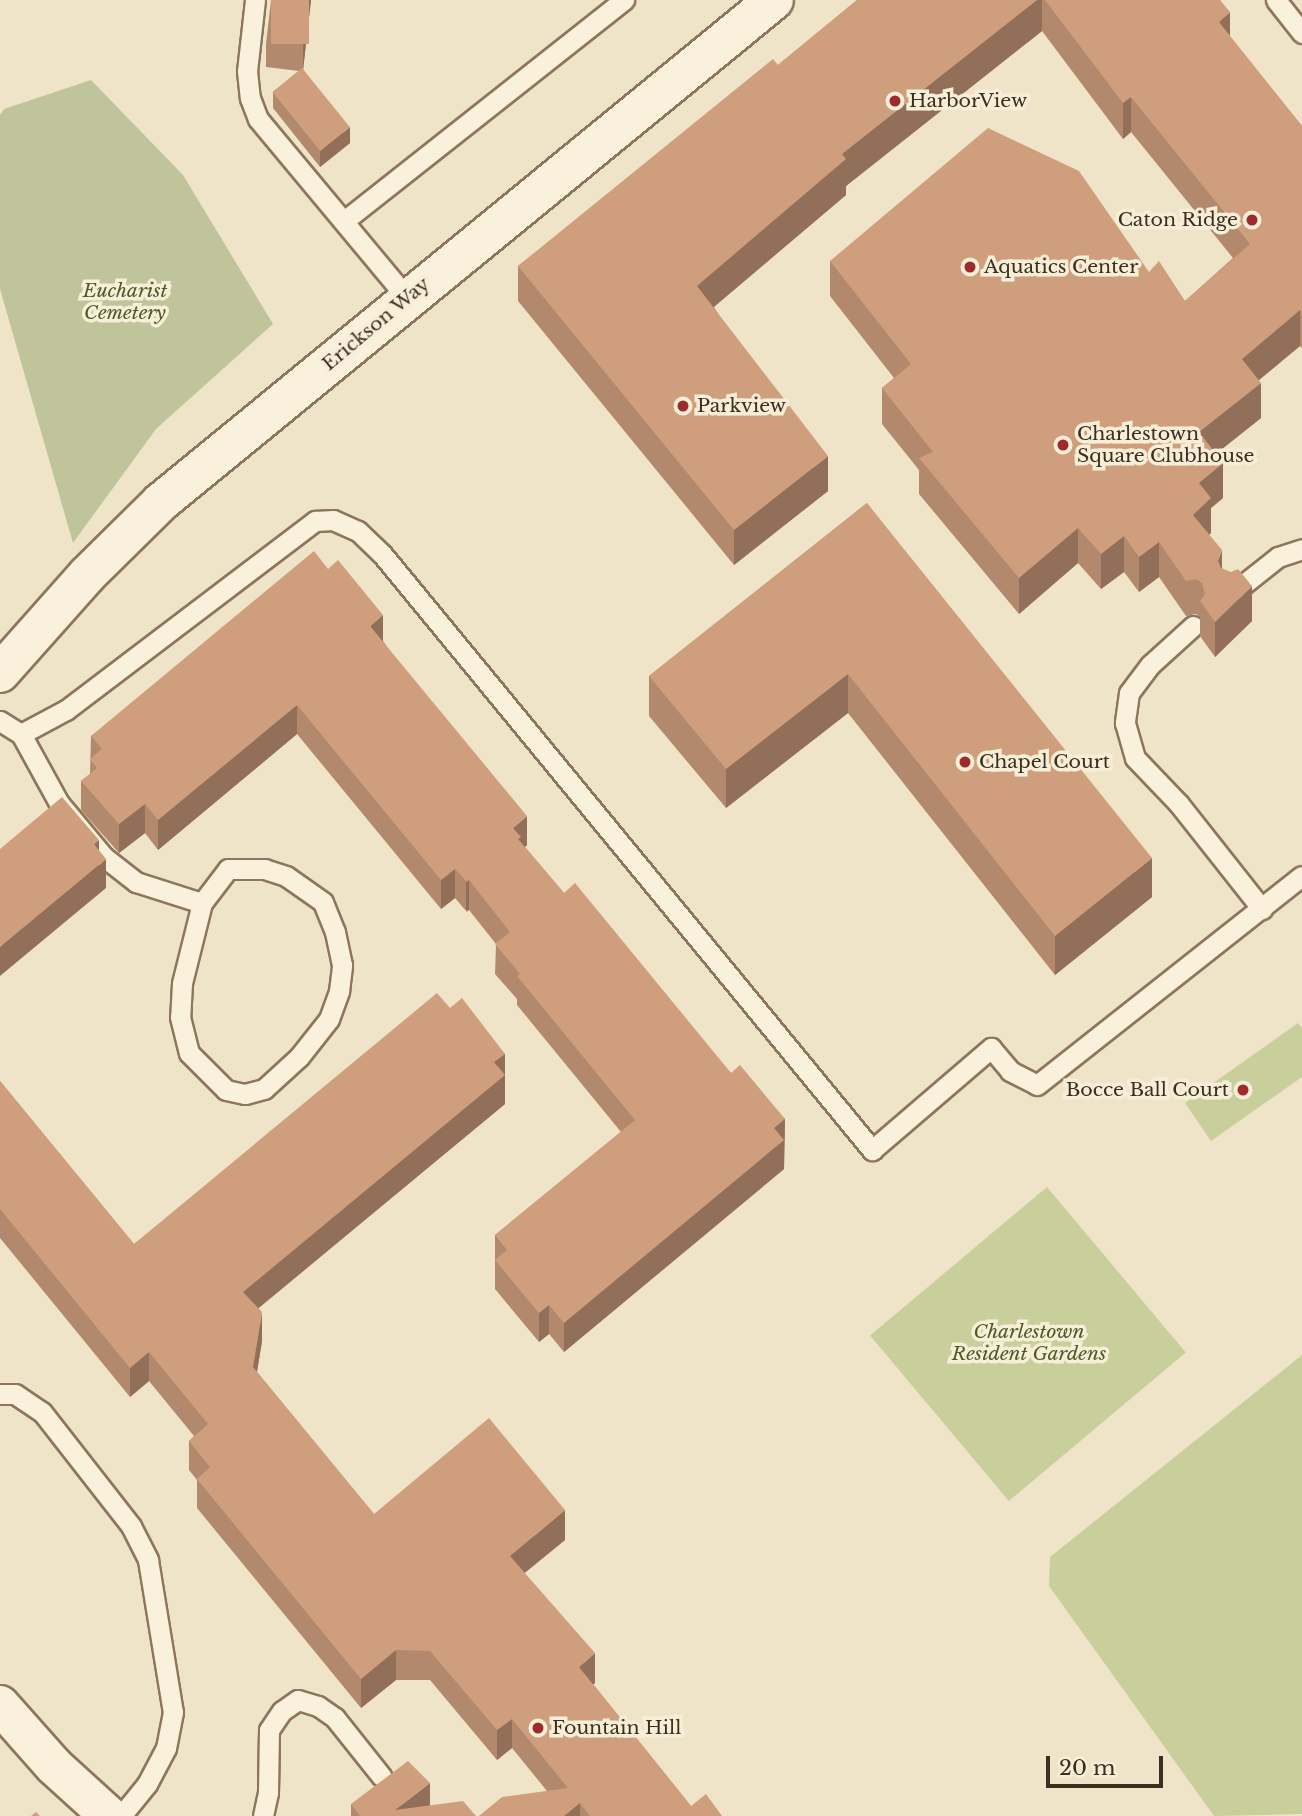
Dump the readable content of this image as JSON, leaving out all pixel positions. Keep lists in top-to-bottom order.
{
  "streets": {
    "street": ["Erickson Way"]
  },
  "parks": ["Eucharist Cemetery", "Charlestown Resident Gardens"],
  "places": [
    "HarborView",
    "Caton Ridge",
    "Aquatics Center",
    "Parkview",
    "Charlestown Square Clubhouse",
    "Chapel Court",
    "Bocce Ball Court",
    "Fountain Hill"
  ],
  "scale_bar": "20 m"
}
